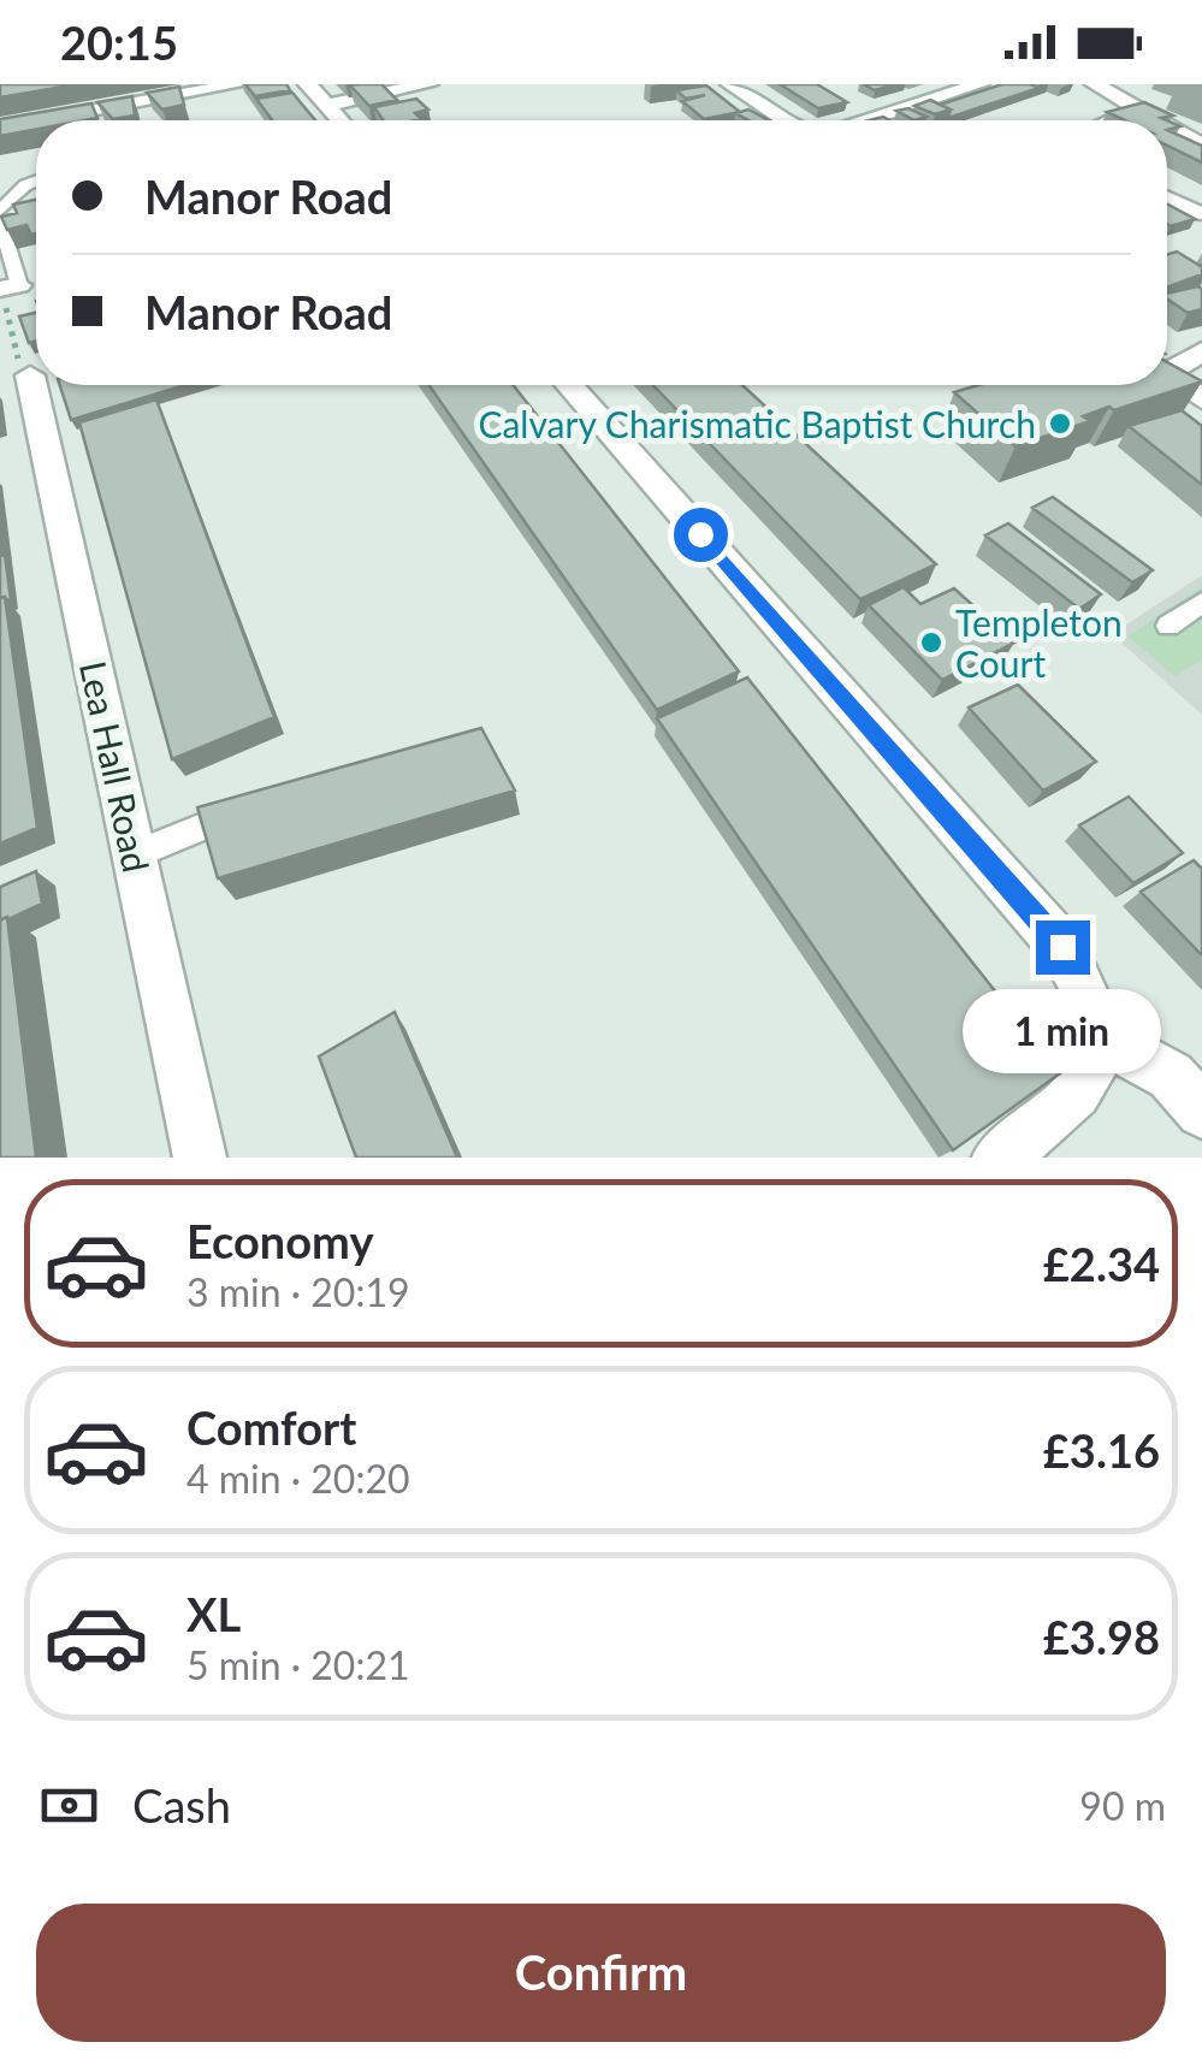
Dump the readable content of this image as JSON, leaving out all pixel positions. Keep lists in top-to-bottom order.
{
  "streets": {
    "street": ["Lea Hall Road"]
  },
  "places": ["Calvary Charismatic Baptist Church", "Templeton Court"],
  "page": {
    "status": "20:15",
    "banner": ["Manor Road", "Manor Road"],
    "bubble": "1 min",
    "list": [
      {
        "name": "Economy",
        "note": "3 min · 20:19",
        "value": "£2.34"
      },
      {
        "name": "Comfort",
        "note": "4 min · 20:20",
        "value": "£3.16"
      },
      {
        "name": "XL",
        "note": "5 min · 20:21",
        "value": "£3.98"
      }
    ],
    "pay": ["Cash", "90 m"],
    "buttons": "Confirm"
  }
}
